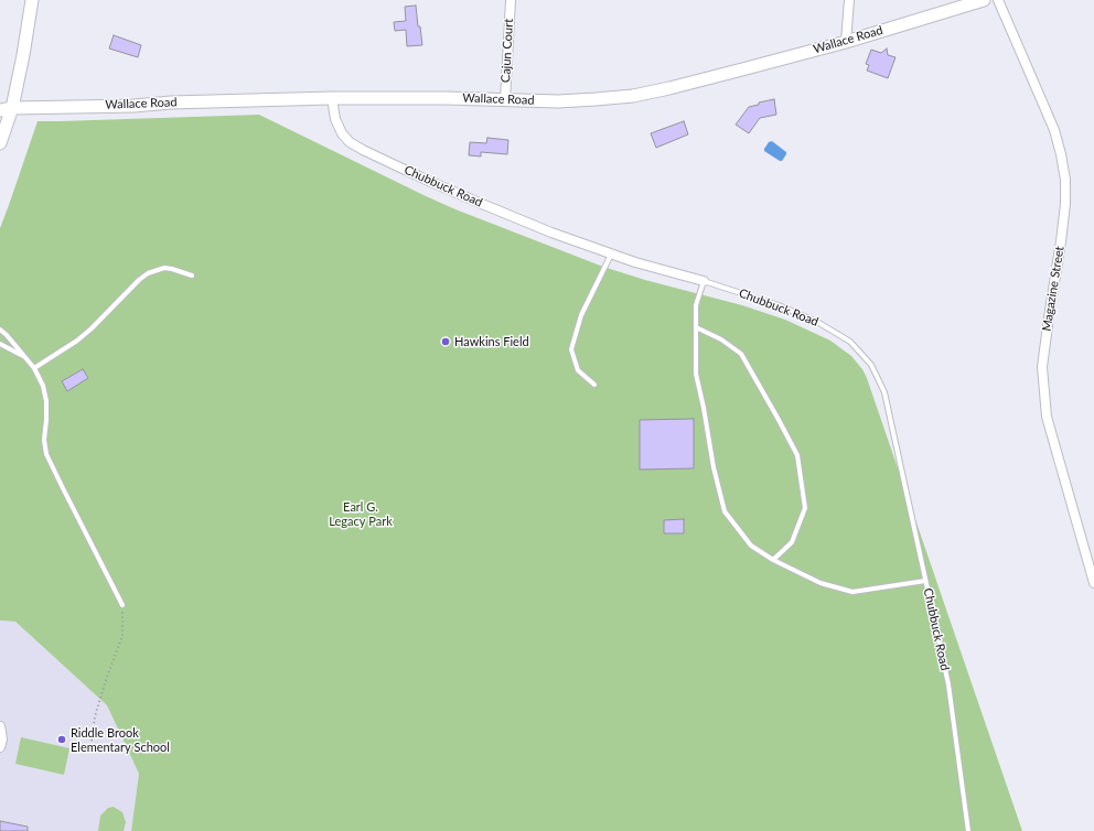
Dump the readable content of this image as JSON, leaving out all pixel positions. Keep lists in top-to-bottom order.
{
  "streets": {
    "street": [
      "Wallace Road",
      "Cajun Court",
      "Chubbuck Road",
      "Magazine Street"
    ]
  },
  "crossings": [
    ["Wallace Road", "Cajun Court"],
    ["Wallace Road", "Chubbuck Road"]
  ],
  "parks": ["Earl G. Legacy Park"],
  "places": ["Hawkins Field", "Riddle Brook Elementary School"]
}
